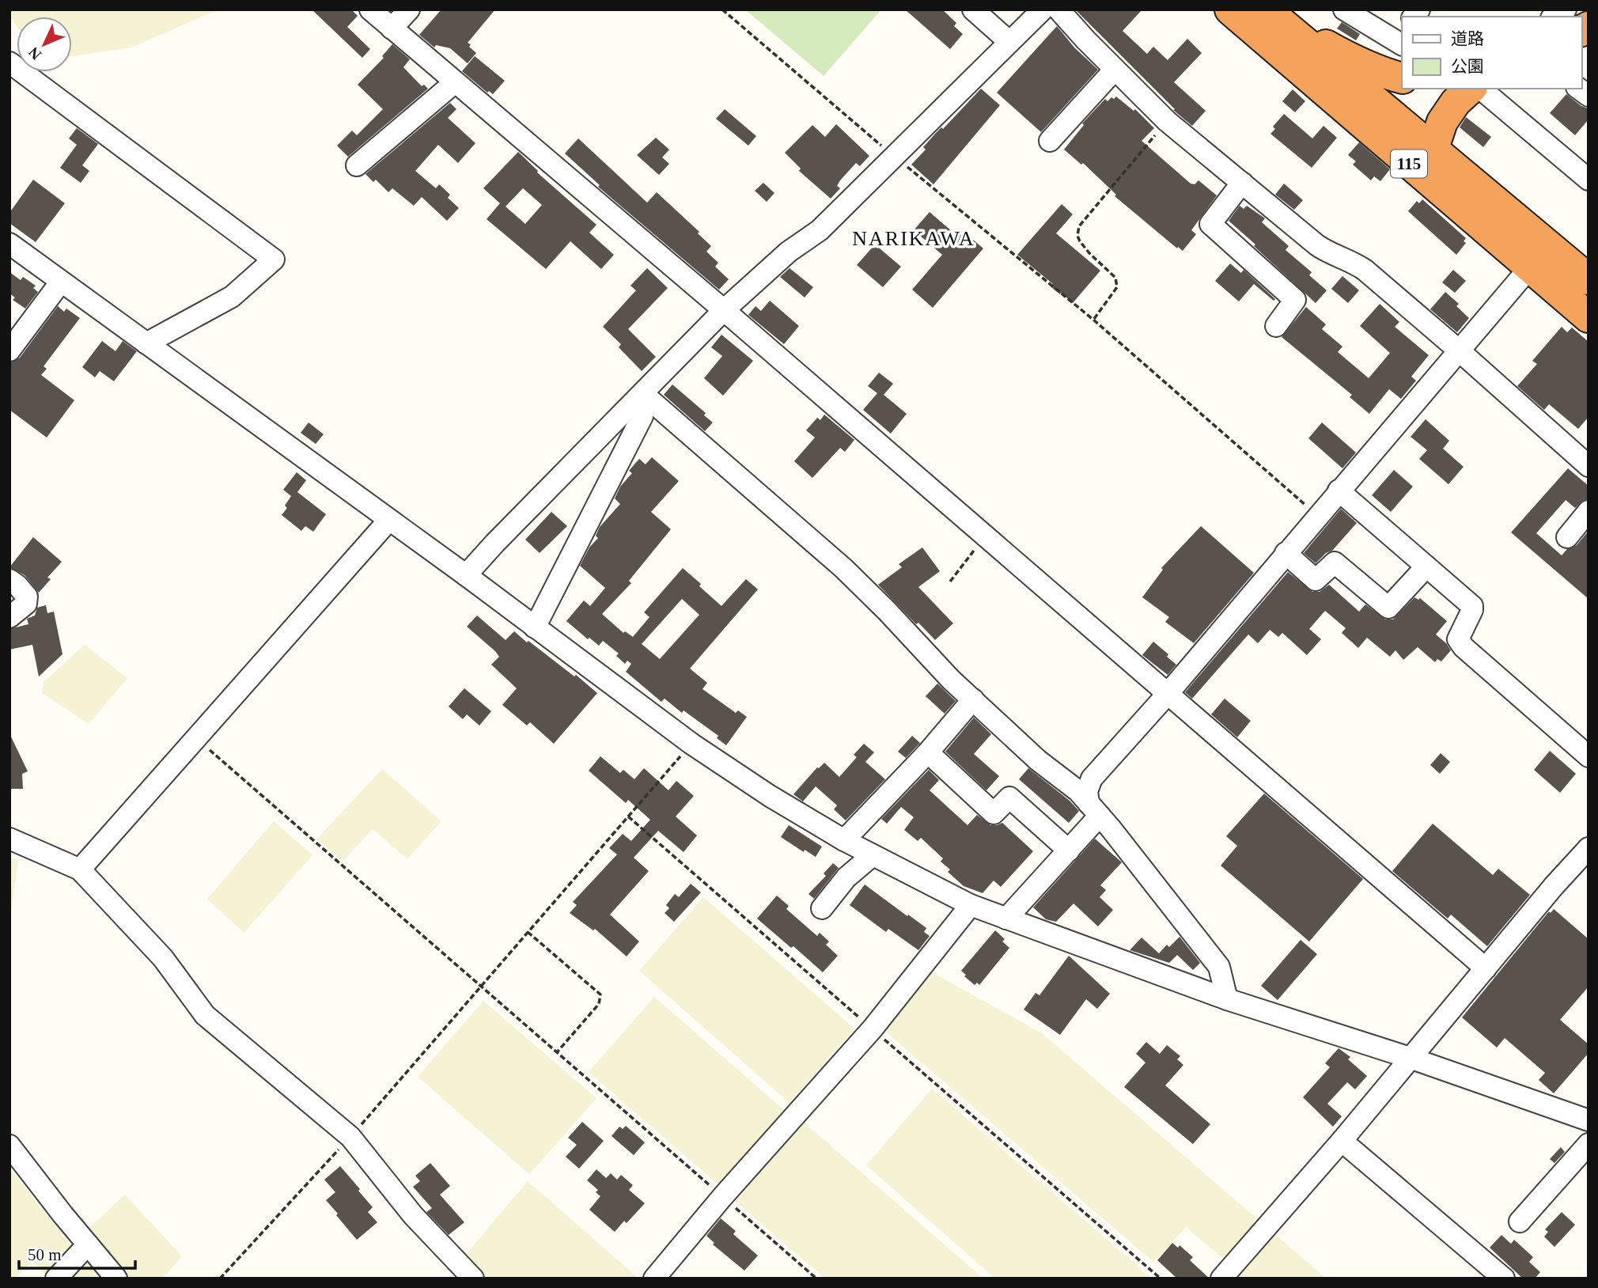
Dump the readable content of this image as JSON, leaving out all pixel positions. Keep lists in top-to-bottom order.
{
  "streets": {
    "highway": ["115"]
  },
  "districts": ["NARIKAWA"],
  "legend": ["道路", "公園"],
  "scale_bar": "50 m",
  "north": "bottom left"
}
